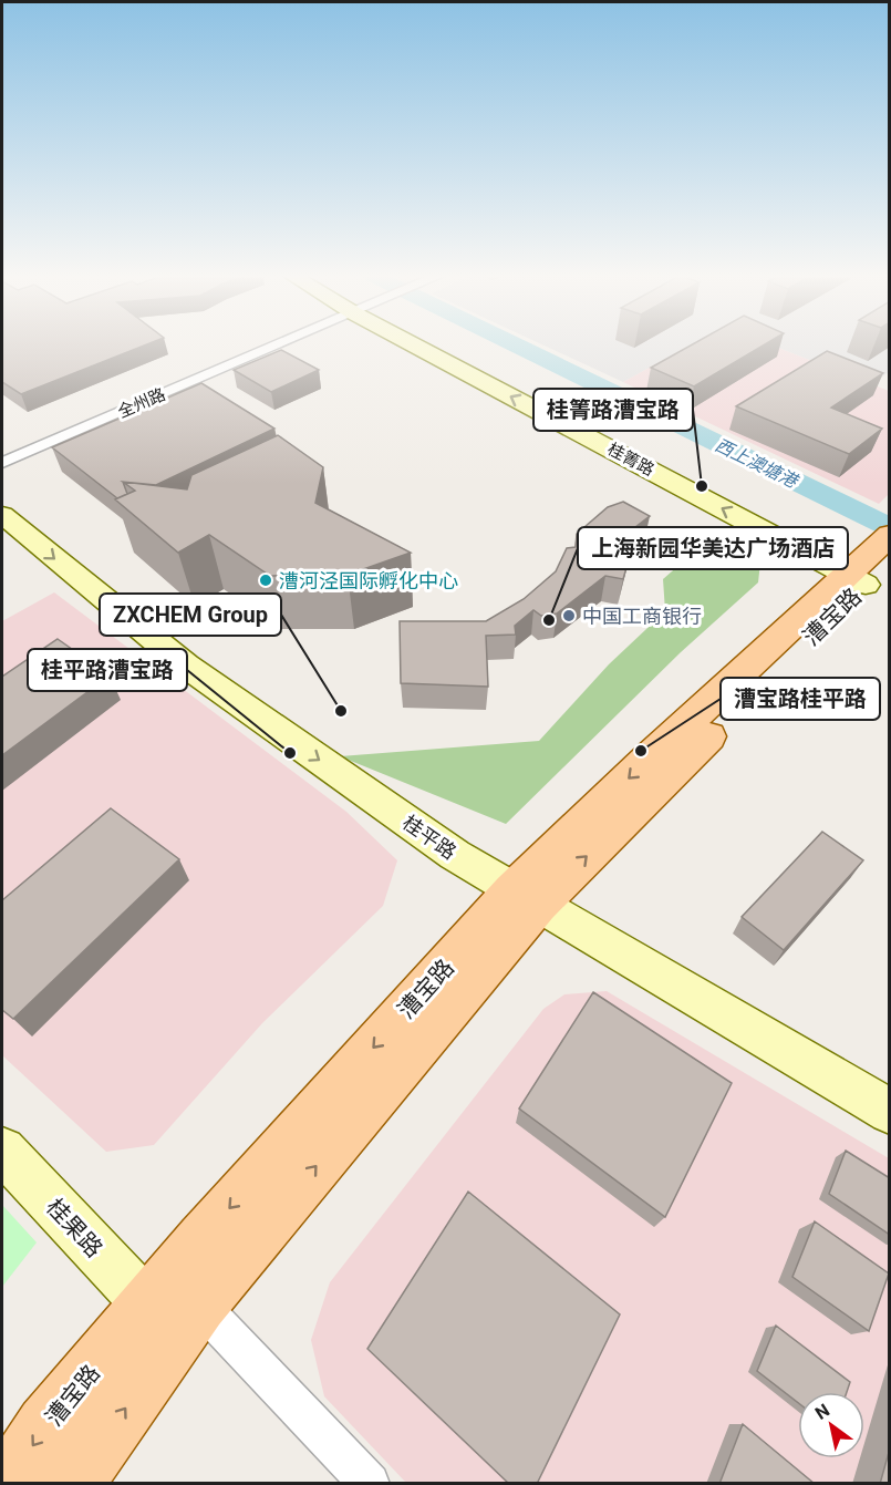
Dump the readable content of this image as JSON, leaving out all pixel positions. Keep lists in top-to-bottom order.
{
  "streets": {
    "main road": ["漕宝路"],
    "street": [
      "全州路",
      "桂箐路",
      "桂平路",
      "桂果路"
    ]
  },
  "crossings": [
    ["桂箐路", "漕宝路"],
    ["漕宝路", "桂平路"],
    ["漕宝路", "桂果路"]
  ],
  "one_way": ["桂箐路", "桂平路"],
  "water": ["西上澳塘港"],
  "places": [
    "桂箐路漕宝路",
    "漕河泾国际孵化中心",
    "中国工商银行",
    "上海新园华美达广场酒店",
    "ZXCHEM Group",
    "漕宝路桂平路",
    "桂平路漕宝路"
  ],
  "north": "top left"
}
